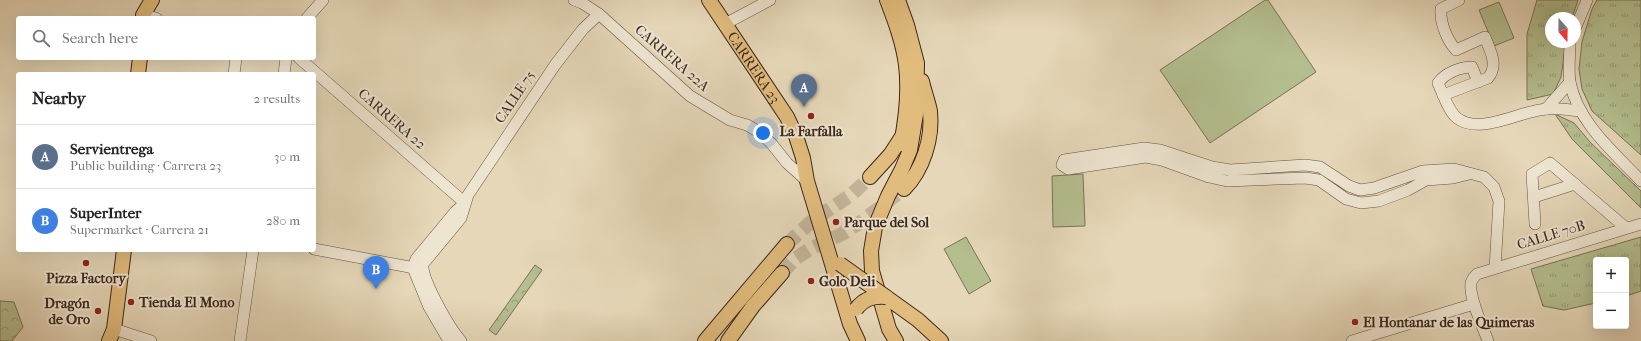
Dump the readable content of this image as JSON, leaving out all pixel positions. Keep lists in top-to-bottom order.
{
  "streets": {
    "main road": ["CARRERA 23"],
    "street": [
      "CARRERA 22A",
      "CALLE 75",
      "CARRERA 22",
      "CALLE 70B"
    ]
  },
  "crossings": [
    ["CARRERA 22A", "CARRERA 23"],
    ["CARRERA 22A", "CALLE 75"],
    ["CALLE 75", "CARRERA 22"]
  ],
  "places": [
    "La Farfalla",
    "Parque del Sol",
    "Pizza Factory",
    "Golo Deli",
    "Tienda El Mono",
    "Dragón de Oro",
    "El Hontanar de las Quimeras"
  ],
  "north": "bottom",
  "page": {
    "search": "Search here",
    "heading": ["Nearby", "2 results"],
    "pins": ["A", "B"],
    "list": [
      {
        "mark": "A",
        "name": "Servientrega",
        "note": "Public building · Carrera 23",
        "value": "30 m"
      },
      {
        "mark": "B",
        "name": "SuperInter",
        "note": "Supermarket · Carrera 21",
        "value": "280 m"
      }
    ],
    "map_buttons": ["+", "−"]
  }
}
